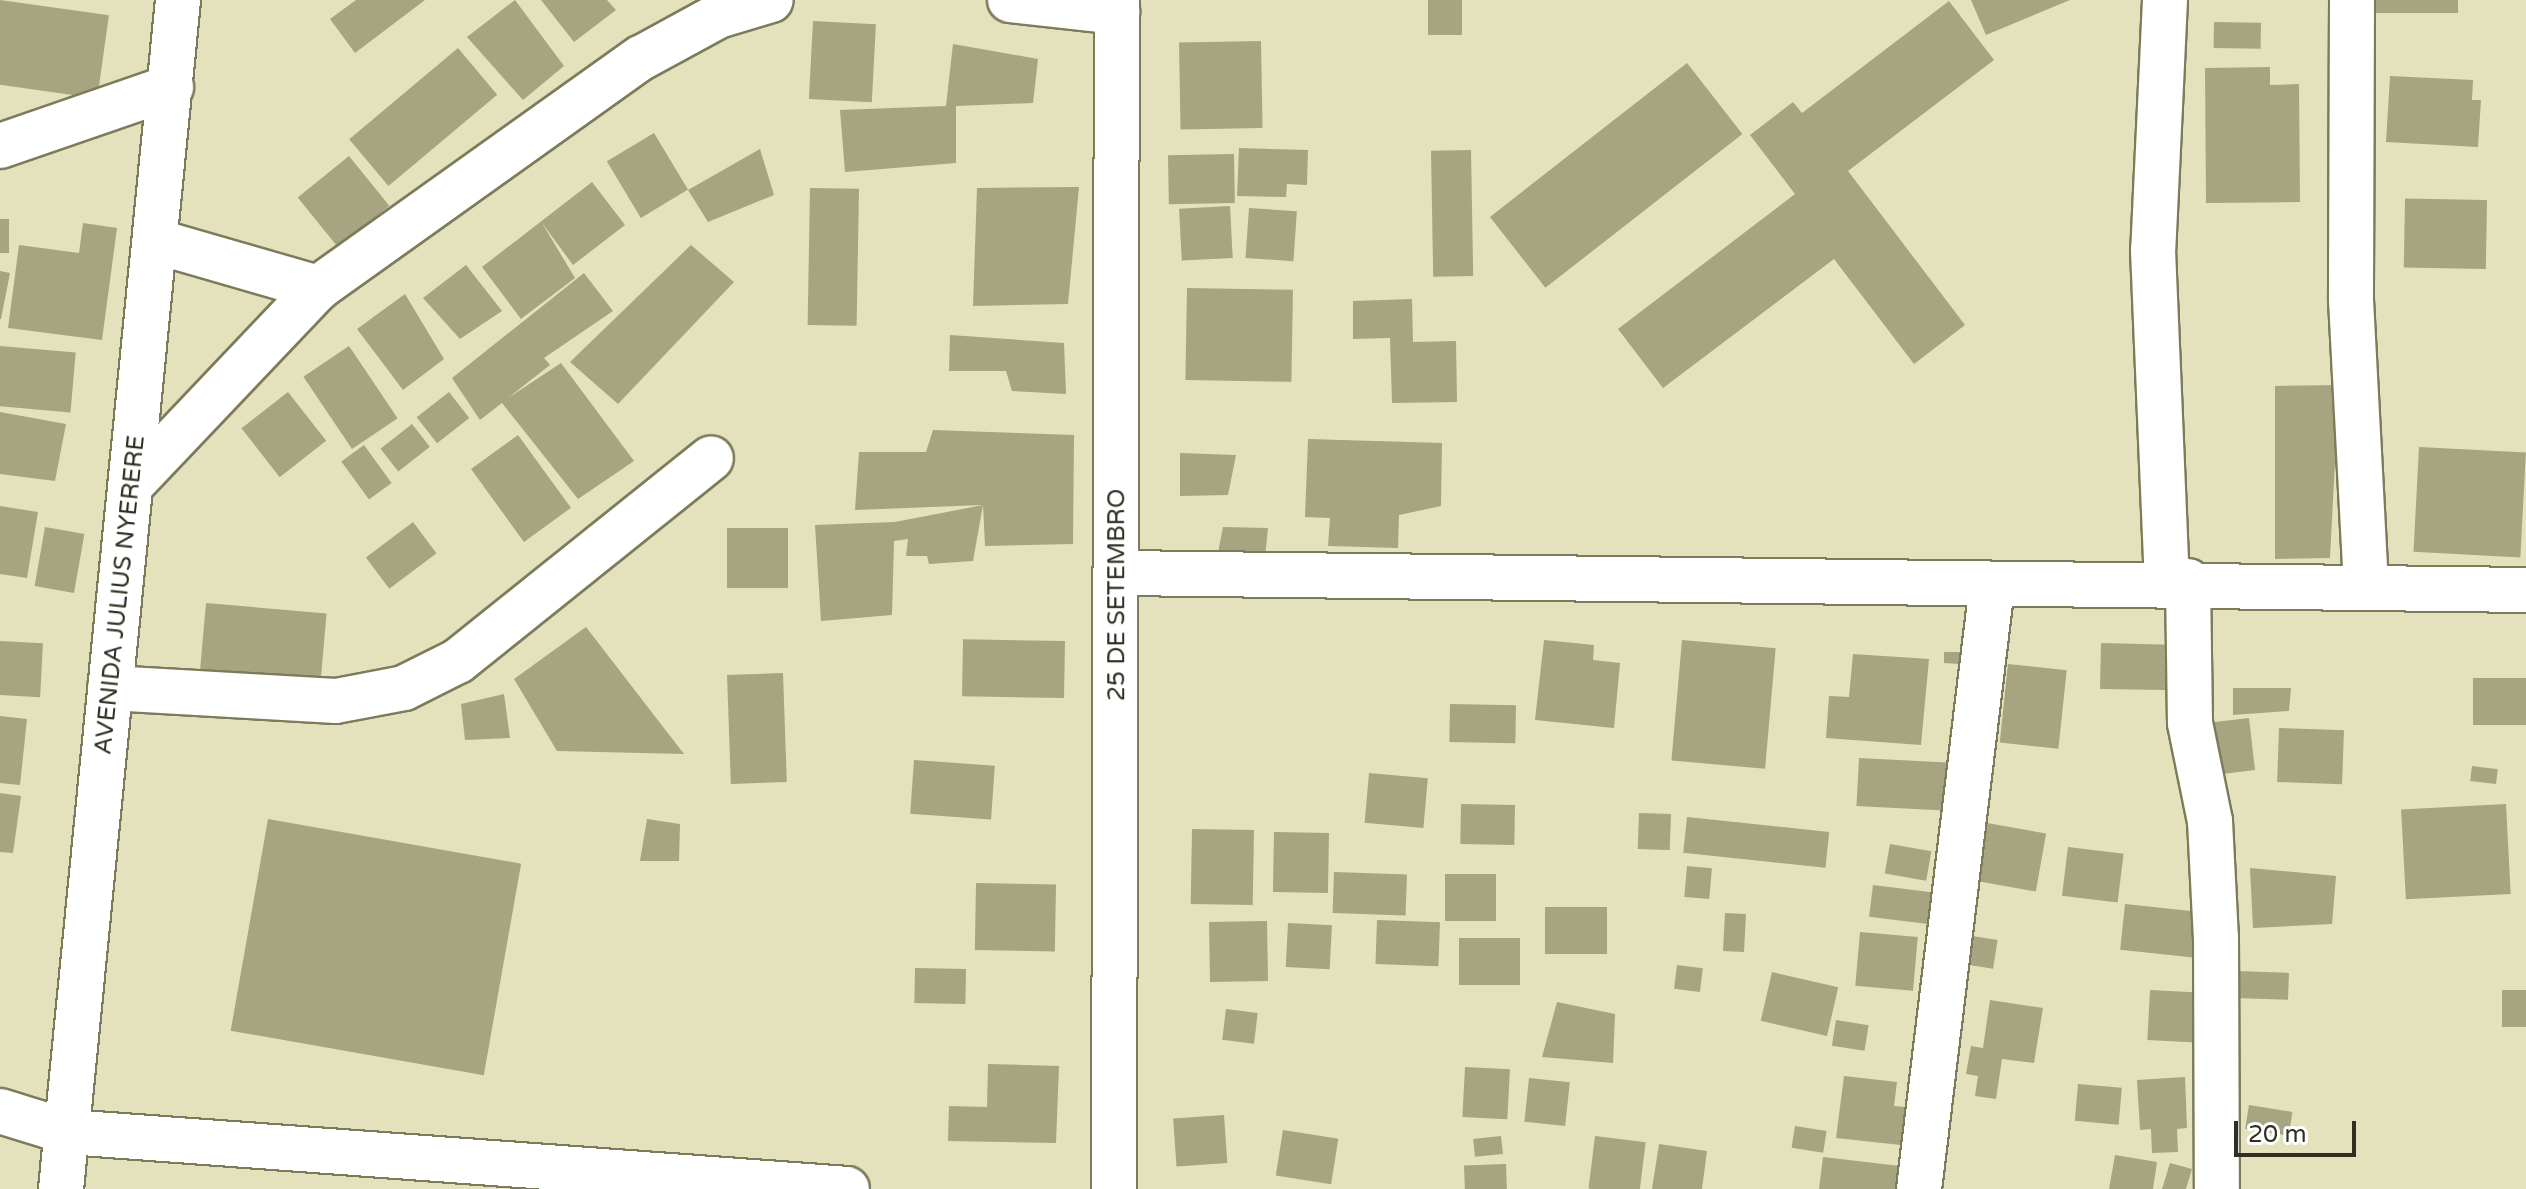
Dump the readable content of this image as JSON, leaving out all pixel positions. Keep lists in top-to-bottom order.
{
  "streets": {
    "street": ["AVENIDA JULIUS NYERERE", "25 DE SETEMBRO"]
  },
  "scale_bar": "20 m"
}
